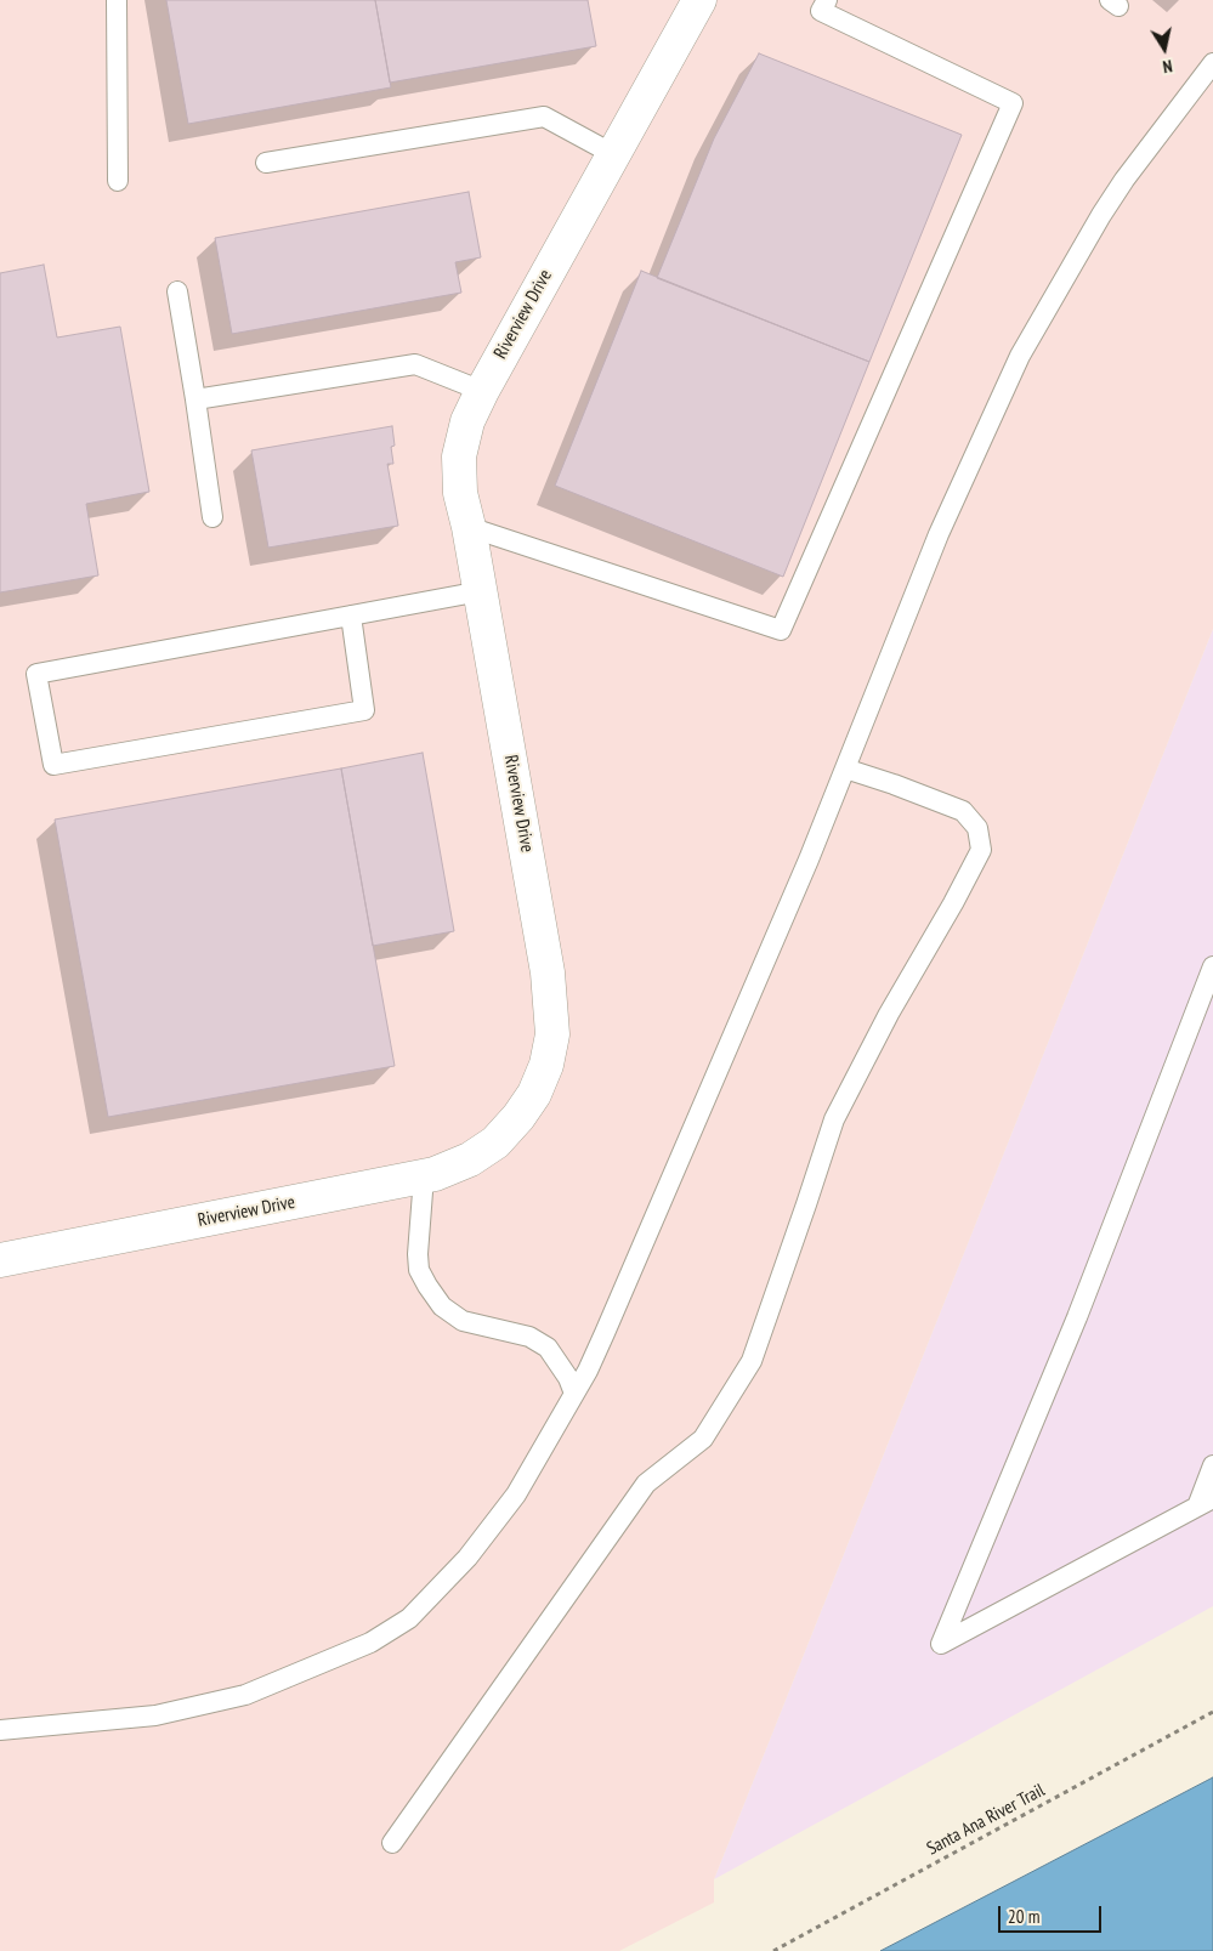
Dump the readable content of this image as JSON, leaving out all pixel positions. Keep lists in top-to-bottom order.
{
  "streets": {
    "street": ["Riverview Drive"],
    "path": ["Santa Ana River Trail"]
  },
  "scale_bar": "20 m",
  "north": "bottom"
}
